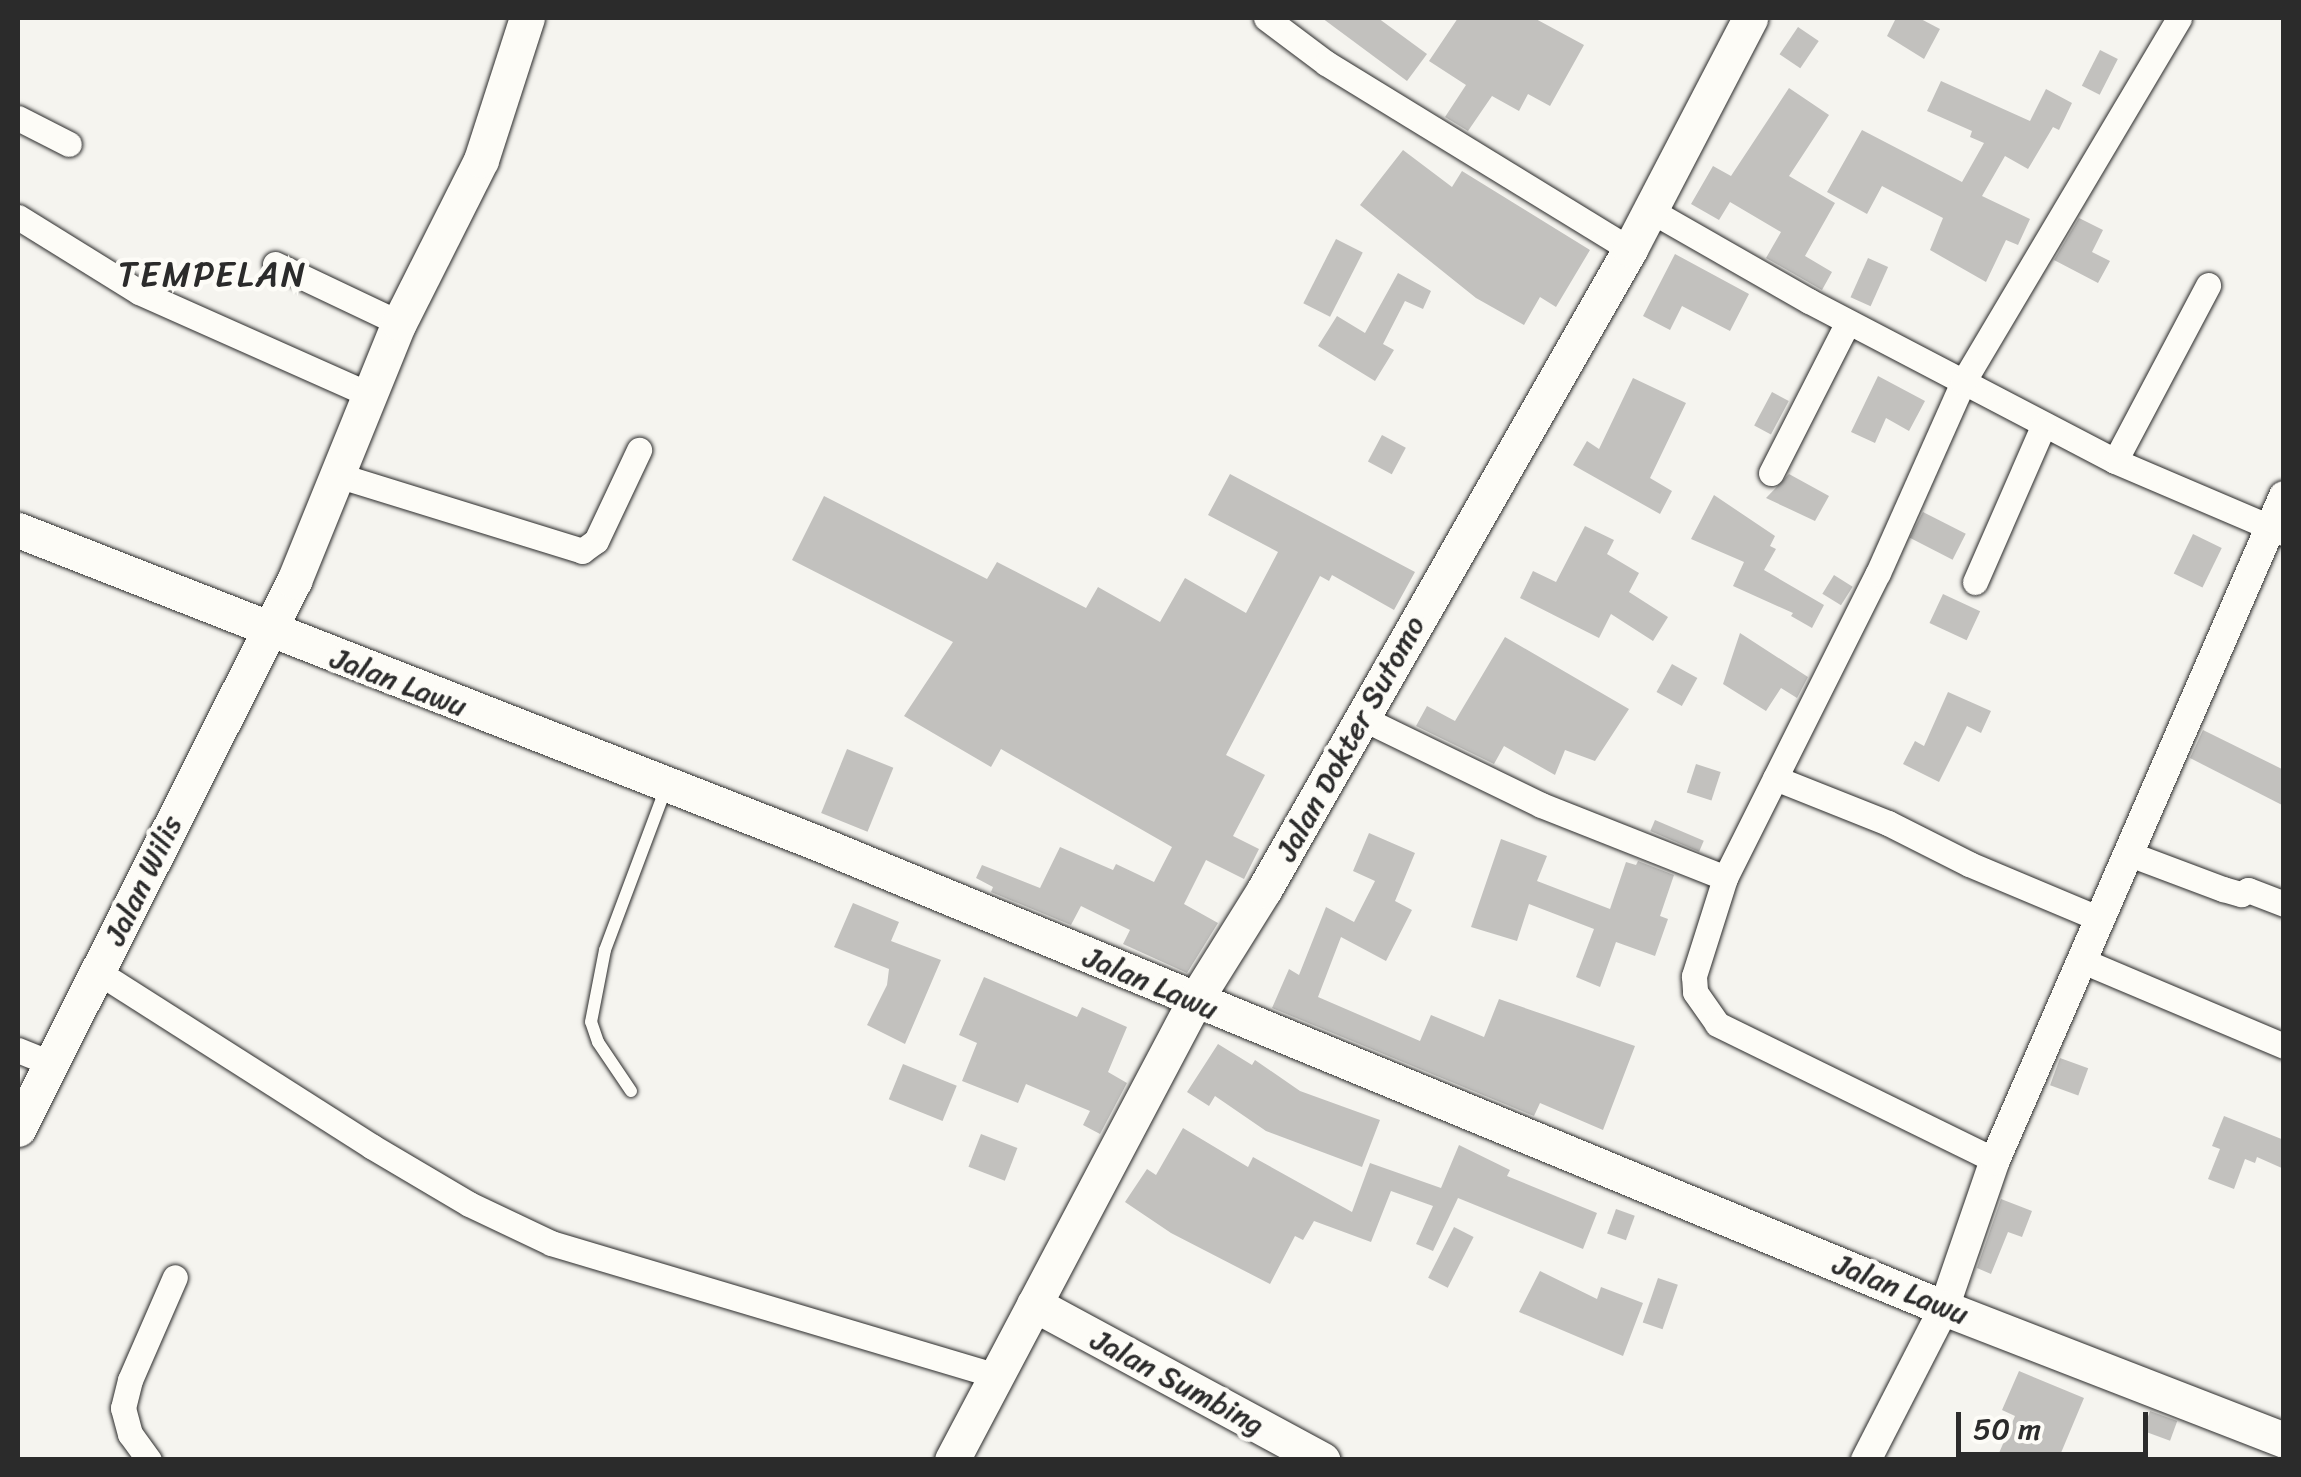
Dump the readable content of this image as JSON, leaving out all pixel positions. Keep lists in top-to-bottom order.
{
  "streets": {
    "main road": [
      "Jalan Lawu",
      "Jalan Dokter Sutomo",
      "Jalan Wilis",
      "Jalan Sumbing"
    ]
  },
  "crossings": [
    ["Jalan Lawu", "Jalan Dokter Sutomo"],
    ["Jalan Lawu", "Jalan Wilis"],
    ["Jalan Dokter Sutomo", "Jalan Sumbing"]
  ],
  "districts": ["TEMPELAN"],
  "scale_bar": "50 m"
}
